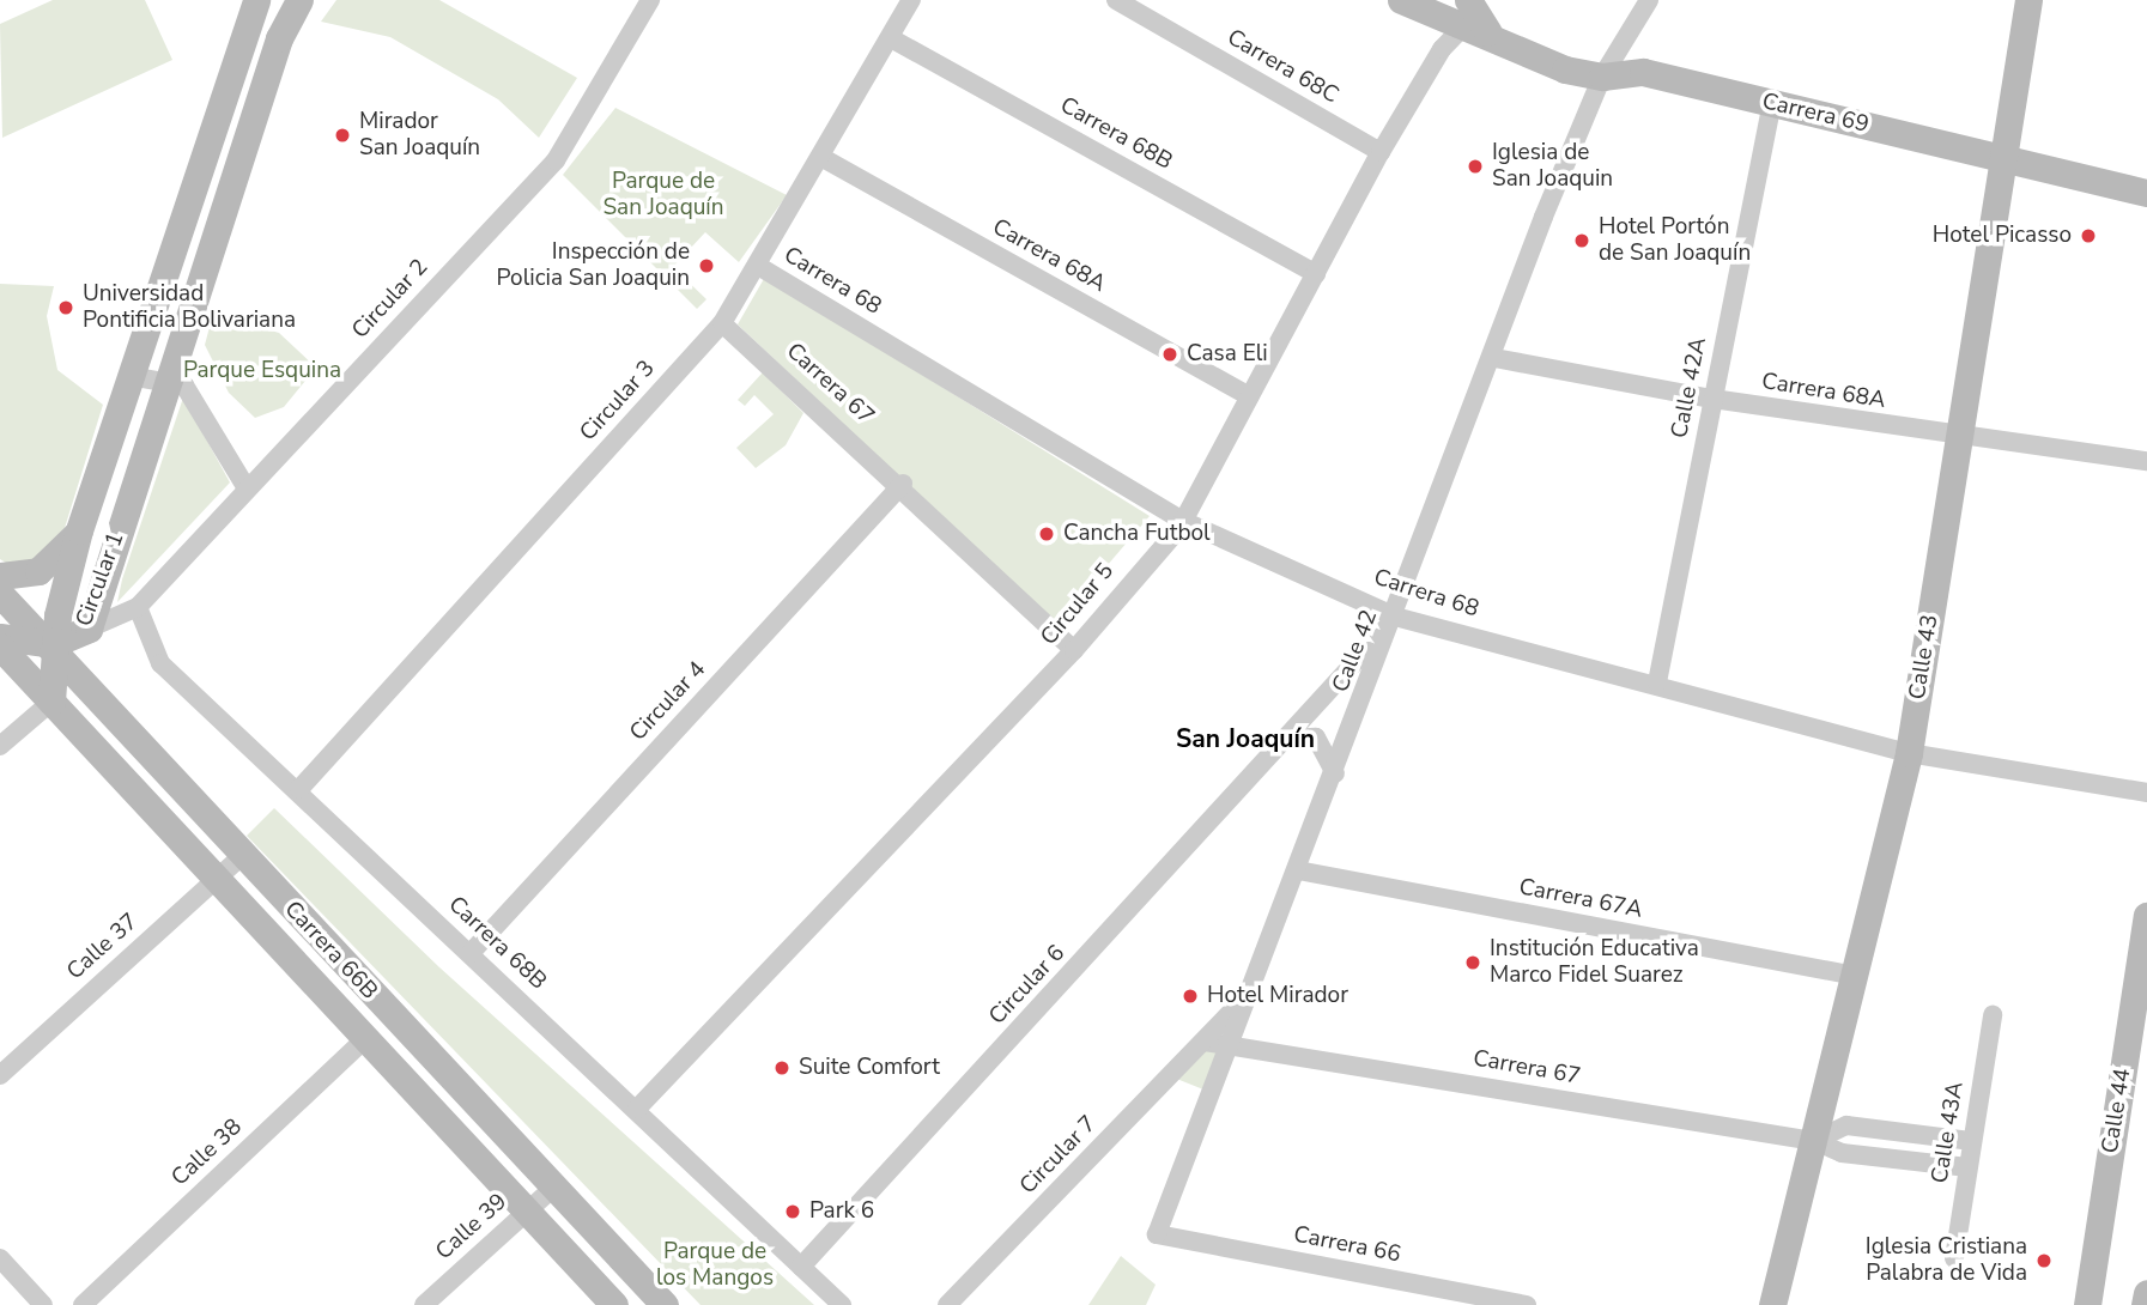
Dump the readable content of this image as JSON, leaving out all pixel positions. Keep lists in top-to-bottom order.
{
  "streets": {
    "street": [
      "Carrera 68C",
      "Carrera 69",
      "Carrera 68B",
      "Carrera 68A",
      "Carrera 68",
      "Circular 2",
      "Carrera 67",
      "Calle 42A",
      "Circular 3",
      "Circular 1",
      "Circular 5",
      "Calle 42",
      "Calle 43",
      "Circular 4",
      "Carrera 67A",
      "Calle 37",
      "Carrera 66B",
      "Circular 6",
      "Calle 44",
      "Calle 43A",
      "Calle 38",
      "Circular 7",
      "Calle 39",
      "Carrera 66"
    ]
  },
  "crossings": [
    ["Carrera 68C", "Circular 5"],
    ["Carrera 69", "Calle 42A"],
    ["Carrera 69", "Circular 5"],
    ["Carrera 69", "Calle 42"],
    ["Carrera 69", "Calle 43"],
    ["Carrera 68B", "Circular 2"],
    ["Carrera 68B", "Circular 3"],
    ["Carrera 68B", "Circular 5"],
    ["Carrera 68B", "Circular 4"],
    ["Carrera 68B", "Circular 6"],
    ["Carrera 68A", "Calle 42A"],
    ["Carrera 68A", "Circular 3"],
    ["Carrera 68A", "Circular 5"],
    ["Carrera 68A", "Calle 42"],
    ["Carrera 68A", "Calle 43"],
    ["Carrera 68", "Calle 42A"],
    ["Carrera 68", "Circular 3"],
    ["Carrera 68", "Circular 5"],
    ["Carrera 68", "Calle 42"],
    ["Carrera 68", "Calle 43"],
    ["Carrera 68", "Circular 6"],
    ["Circular 2", "Circular 1"],
    ["Carrera 67", "Circular 3"],
    ["Carrera 67", "Circular 5"],
    ["Carrera 67", "Calle 42"],
    ["Carrera 67", "Calle 43"],
    ["Carrera 67", "Circular 4"],
    ["Carrera 67", "Calle 43A"],
    ["Circular 1", "Carrera 66B"],
    ["Calle 42", "Carrera 67A"],
    ["Calle 42", "Circular 6"],
    ["Calle 42", "Circular 7"],
    ["Calle 42", "Carrera 66"],
    ["Calle 43", "Carrera 67A"],
    ["Calle 37", "Carrera 66B"],
    ["Carrera 66B", "Calle 38"],
    ["Carrera 66B", "Calle 39"]
  ],
  "districts": ["San Joaquín"],
  "parks": ["Parque de San Joaquín", "Parque Esquina", "Parque de los Mangos"],
  "places": [
    "Mirador San Joaquín",
    "Iglesia de San Joaquin",
    "Hotel Picasso",
    "Hotel Portón de San Joaquín",
    "Inspección de Policia San Joaquin",
    "Universidad Pontificia Bolivariana",
    "Casa Eli",
    "Cancha Futbol",
    "Institución Educativa Marco Fidel Suarez",
    "Hotel Mirador",
    "Suite Comfort",
    "Park 6",
    "Iglesia Cristiana Palabra de Vida"
  ]
}
